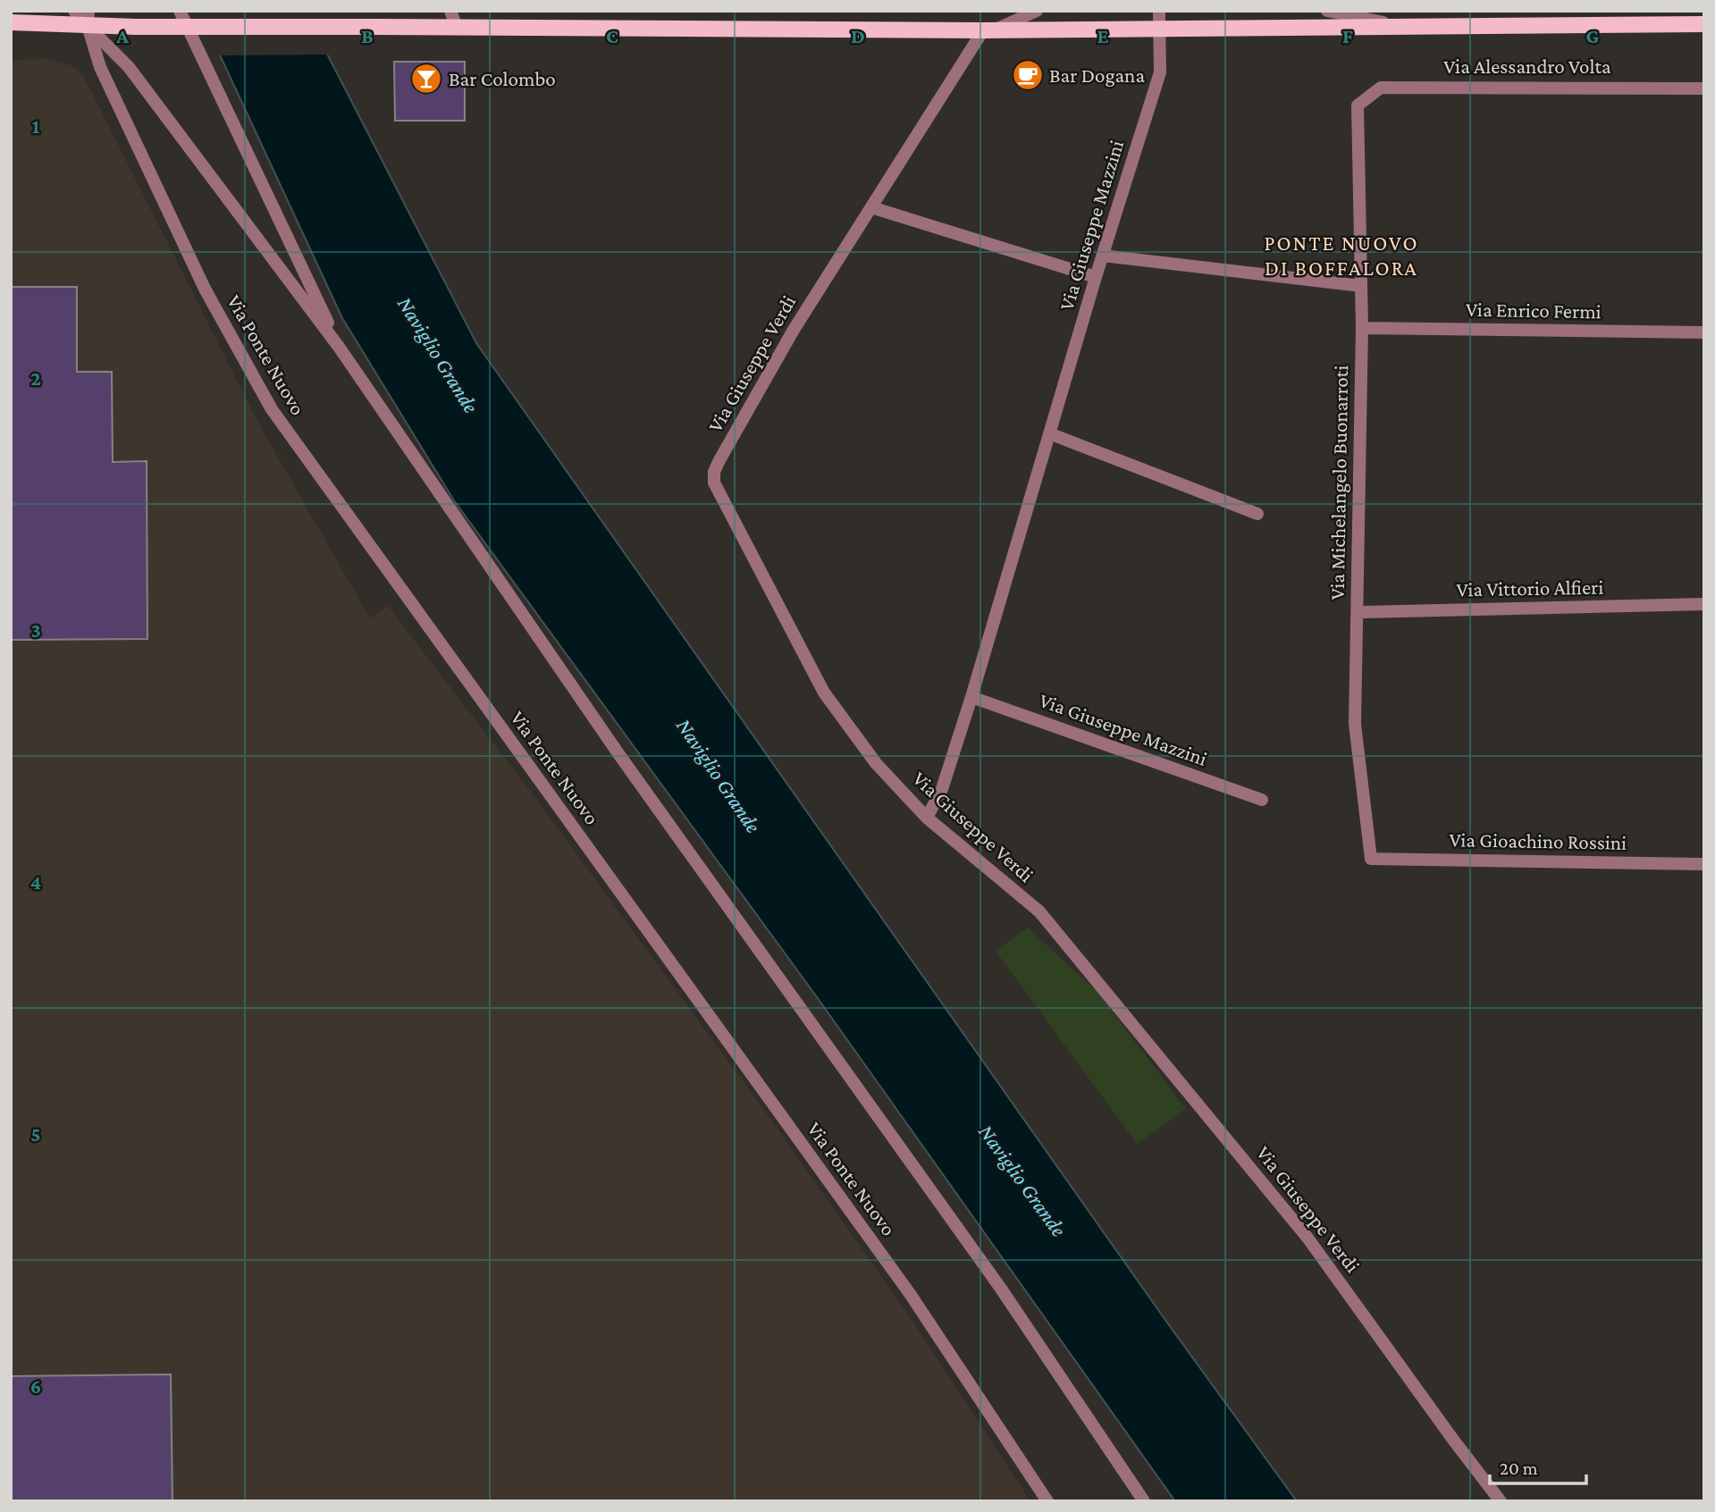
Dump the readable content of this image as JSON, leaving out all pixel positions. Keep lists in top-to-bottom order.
{
  "streets": {
    "main road": ["Via Alessandro Volta"],
    "street": [
      "Via Giuseppe Mazzini",
      "Via Enrico Fermi",
      "Via Ponte Nuovo",
      "Via Giuseppe Verdi",
      "Via Michelangelo Buonarroti",
      "Via Vittorio Alfieri",
      "Via Gioachino Rossini"
    ]
  },
  "crossings": [
    ["Via Alessandro Volta", "Via Giuseppe Mazzini"],
    ["Via Alessandro Volta", "Via Ponte Nuovo"],
    ["Via Alessandro Volta", "Via Giuseppe Verdi"],
    ["Via Alessandro Volta", "Via Michelangelo Buonarroti"],
    ["Via Giuseppe Mazzini", "Via Giuseppe Verdi"],
    ["Via Enrico Fermi", "Via Michelangelo Buonarroti"],
    ["Via Michelangelo Buonarroti", "Via Vittorio Alfieri"],
    ["Via Michelangelo Buonarroti", "Via Gioachino Rossini"]
  ],
  "districts": ["PONTE NUOVO DI BOFFALORA"],
  "water": ["Naviglio Grande"],
  "places": {
    "cafe": ["Bar Dogana"],
    "bar": ["Bar Colombo"]
  },
  "scale_bar": "20 m",
  "grid": {
    "columns": [
      "A",
      "B",
      "C",
      "D",
      "E",
      "F",
      "G"
    ],
    "rows": [
      "1",
      "2",
      "3",
      "4",
      "5",
      "6"
    ]
  }
}
